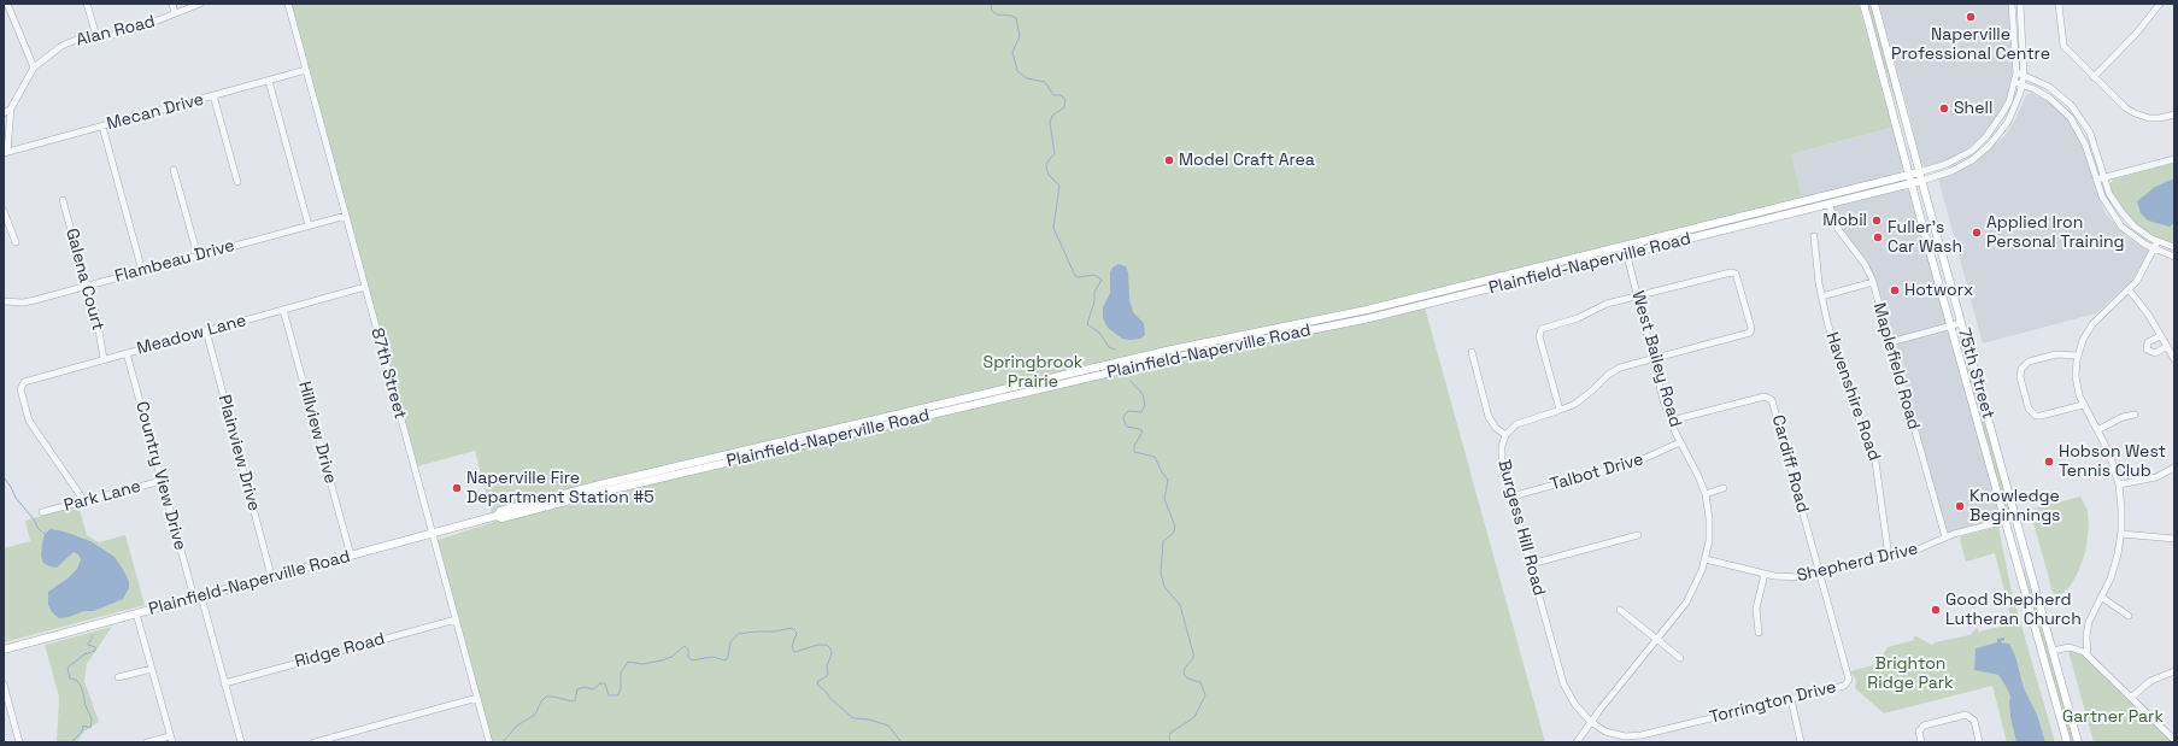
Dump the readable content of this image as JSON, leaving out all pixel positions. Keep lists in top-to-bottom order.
{
  "streets": {
    "main road": ["Plainfield-Naperville Road", "75th Street"],
    "street": [
      "Alan Road",
      "Mecan Drive",
      "Flambeau Drive",
      "Galena Court",
      "Meadow Lane",
      "West Bailey Road",
      "Maplefield Road",
      "87th Street",
      "Havenshire Road",
      "Hillview Drive",
      "Plainview Drive",
      "Cardiff Road",
      "Talbot Drive",
      "Country View Drive",
      "Park Lane",
      "Burgess Hill Road",
      "Shepherd Drive",
      "Ridge Road",
      "Torrington Drive"
    ]
  },
  "crossings": [
    ["Mecan Drive", "87th Street"],
    ["Flambeau Drive", "Galena Court"],
    ["Flambeau Drive", "87th Street"],
    ["Plainfield-Naperville Road", "West Bailey Road"],
    ["Plainfield-Naperville Road", "Maplefield Road"],
    ["Plainfield-Naperville Road", "87th Street"],
    ["Plainfield-Naperville Road", "75th Street"],
    ["Plainfield-Naperville Road", "Hillview Drive"],
    ["Plainfield-Naperville Road", "Plainview Drive"],
    ["Plainfield-Naperville Road", "Country View Drive"],
    ["Galena Court", "Meadow Lane"],
    ["Meadow Lane", "87th Street"],
    ["Meadow Lane", "Hillview Drive"],
    ["Meadow Lane", "Plainview Drive"],
    ["Meadow Lane", "Country View Drive"],
    ["Meadow Lane", "Park Lane"],
    ["West Bailey Road", "Cardiff Road"],
    ["West Bailey Road", "Talbot Drive"],
    ["West Bailey Road", "Burgess Hill Road"],
    ["West Bailey Road", "Shepherd Drive"],
    ["West Bailey Road", "Torrington Drive"],
    ["Maplefield Road", "Shepherd Drive"],
    ["87th Street", "Ridge Road"],
    ["75th Street", "Shepherd Drive"],
    ["Havenshire Road", "Shepherd Drive"],
    ["Cardiff Road", "Shepherd Drive"],
    ["Cardiff Road", "Torrington Drive"],
    ["Talbot Drive", "Burgess Hill Road"],
    ["Country View Drive", "Park Lane"],
    ["Country View Drive", "Ridge Road"],
    ["Burgess Hill Road", "Torrington Drive"],
    ["Shepherd Drive", "Torrington Drive"]
  ],
  "parks": ["Springbrook Prairie", "Brighton Ridge Park", "Gartner Park"],
  "places": [
    "Naperville Professional Centre",
    "Shell",
    "Model Craft Area",
    "Mobil",
    "Applied Iron Personal Training",
    "Fuller's Car Wash",
    "Hotworx",
    "Hobson West Tennis Club",
    "Naperville Fire Department Station #5",
    "Knowledge Beginnings",
    "Good Shepherd Lutheran Church"
  ]
}
